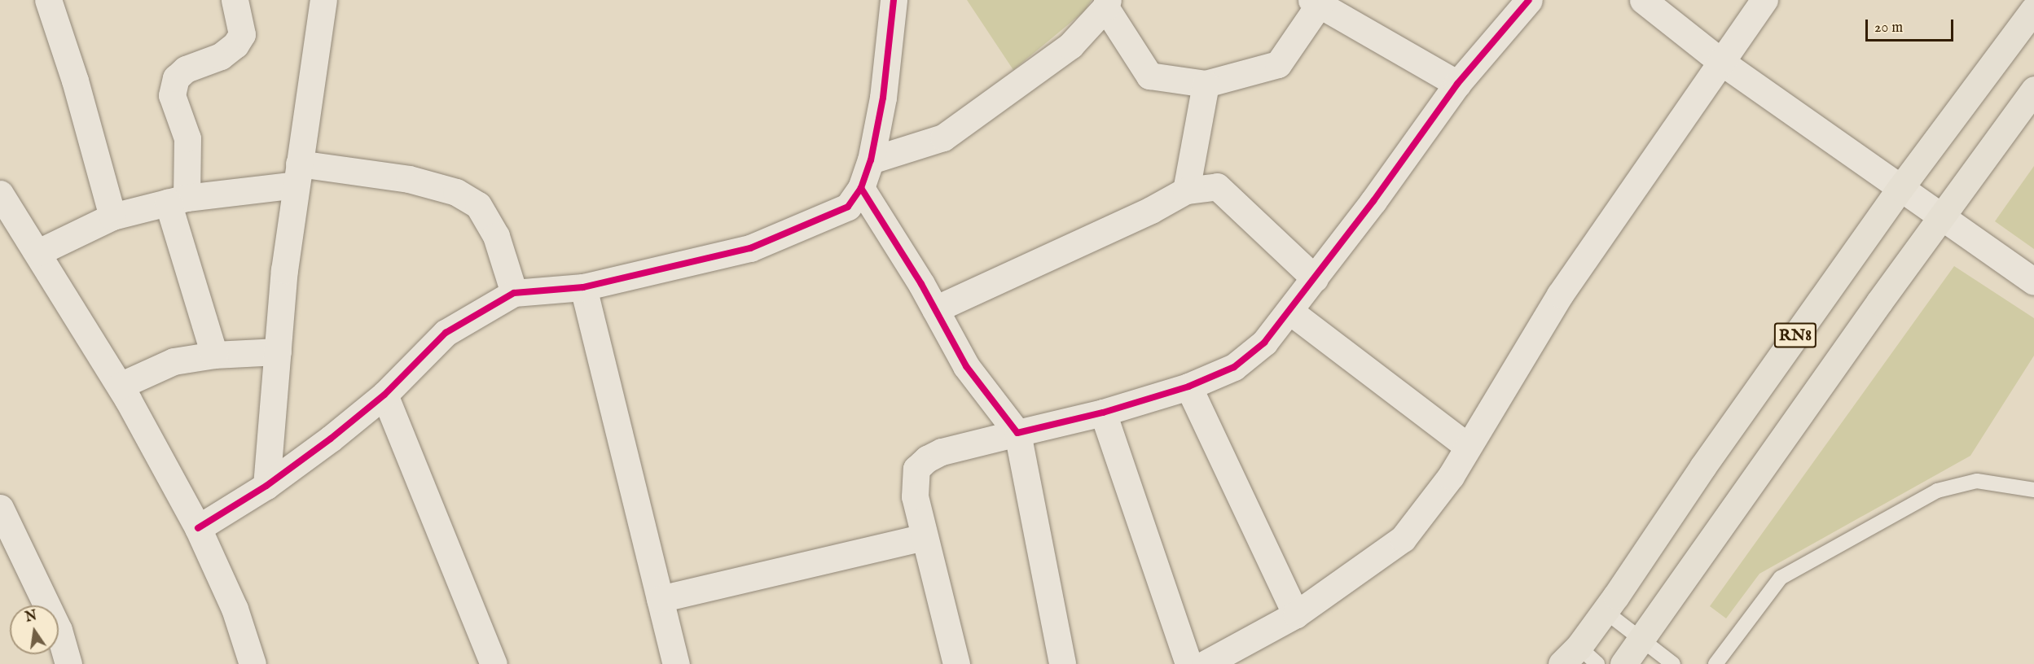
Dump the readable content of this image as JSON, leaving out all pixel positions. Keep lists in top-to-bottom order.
{
  "streets": {
    "main road": ["RN8"]
  },
  "scale_bar": "20 m",
  "north": "top"
}
